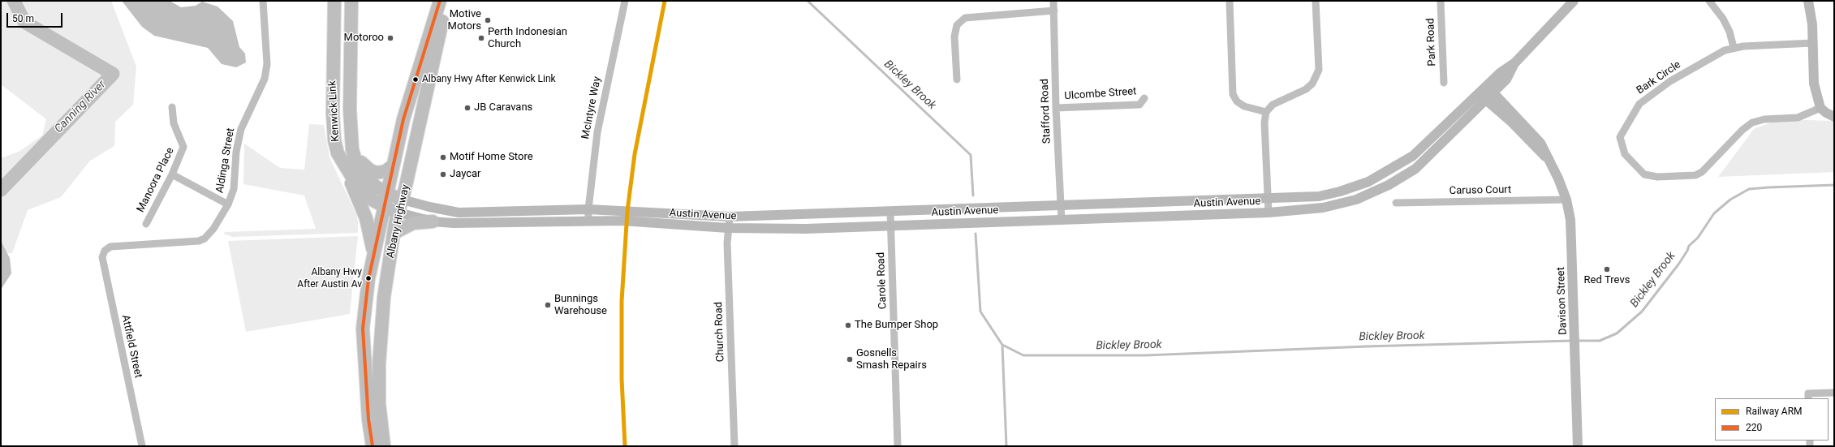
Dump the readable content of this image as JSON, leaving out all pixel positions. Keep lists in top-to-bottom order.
{
  "streets": {
    "highway": ["Kenwick Link", "Albany Highway"],
    "main road": ["Austin Avenue", "Davison Street"],
    "street": [
      "Park Road",
      "Bark Circle",
      "Ulcombe Street",
      "McIntyre Way",
      "Stafford Road",
      "Aldinga Street",
      "Manoora Place",
      "Caruso Court",
      "Carole Road",
      "Church Road",
      "Attfield Street"
    ]
  },
  "crossings": [
    ["Ulcombe Street", "Stafford Road"],
    ["McIntyre Way", "Austin Avenue"],
    ["Kenwick Link", "Austin Avenue"],
    ["Kenwick Link", "Albany Highway"],
    ["Stafford Road", "Austin Avenue"],
    ["Aldinga Street", "Attfield Street"],
    ["Caruso Court", "Davison Street"],
    ["Austin Avenue", "Albany Highway"],
    ["Austin Avenue", "Carole Road"],
    ["Austin Avenue", "Davison Street"],
    ["Austin Avenue", "Church Road"]
  ],
  "water": ["Bickley Brook", "Canning River"],
  "places": [
    "Motive Motors",
    "Motoroo",
    "Perth Indonesian Church",
    "Albany Hwy After Kenwick Link",
    "JB Caravans",
    "Motif Home Store",
    "Jaycar",
    "Red Trevs",
    "Albany Hwy After Austin Av",
    "Bunnings Warehouse",
    "The Bumper Shop",
    "Gosnells Smash Repairs"
  ],
  "lines": ["rail line ARM", "transit line 220"],
  "legend": ["Railway ARM", "220"],
  "scale_bar": "50 m"
}
